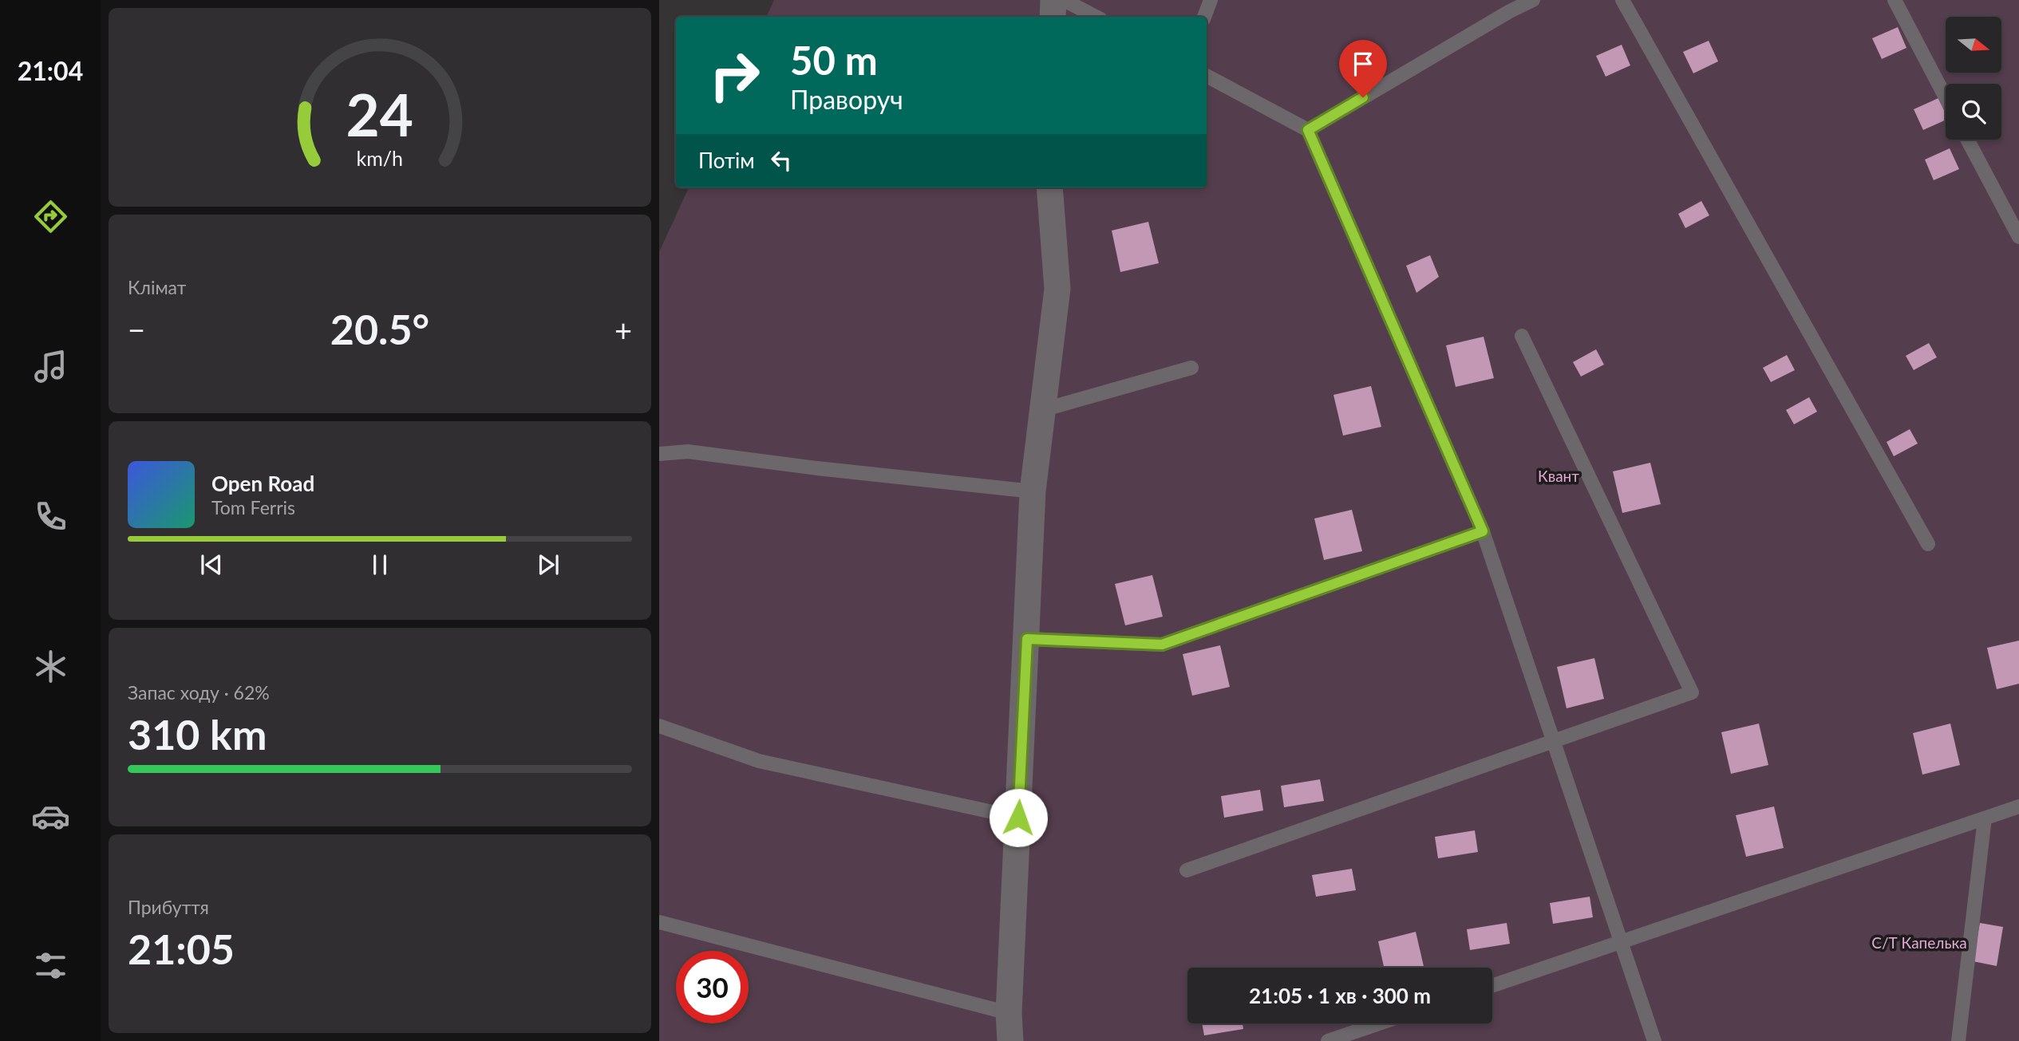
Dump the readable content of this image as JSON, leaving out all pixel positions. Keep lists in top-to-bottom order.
{
  "parks": ["Квант", "С/Т Капелька"],
  "north": "right",
  "page": {
    "tabs": "21:04",
    "turn": ["50 m", "Праворуч"],
    "then": "Потім",
    "tile": [
      "Клімат",
      ["Запас ходу · 62%", "310 km"],
      ["Прибуття", "21:05"]
    ],
    "heat": ["−", "20.5°", "+"],
    "song": ["Open Road", "Tom Ferris"],
    "limit": "30",
    "trip": "21:05 · 1 хв · 300 m",
    "gauge": ["24", "km/h"]
  }
}
